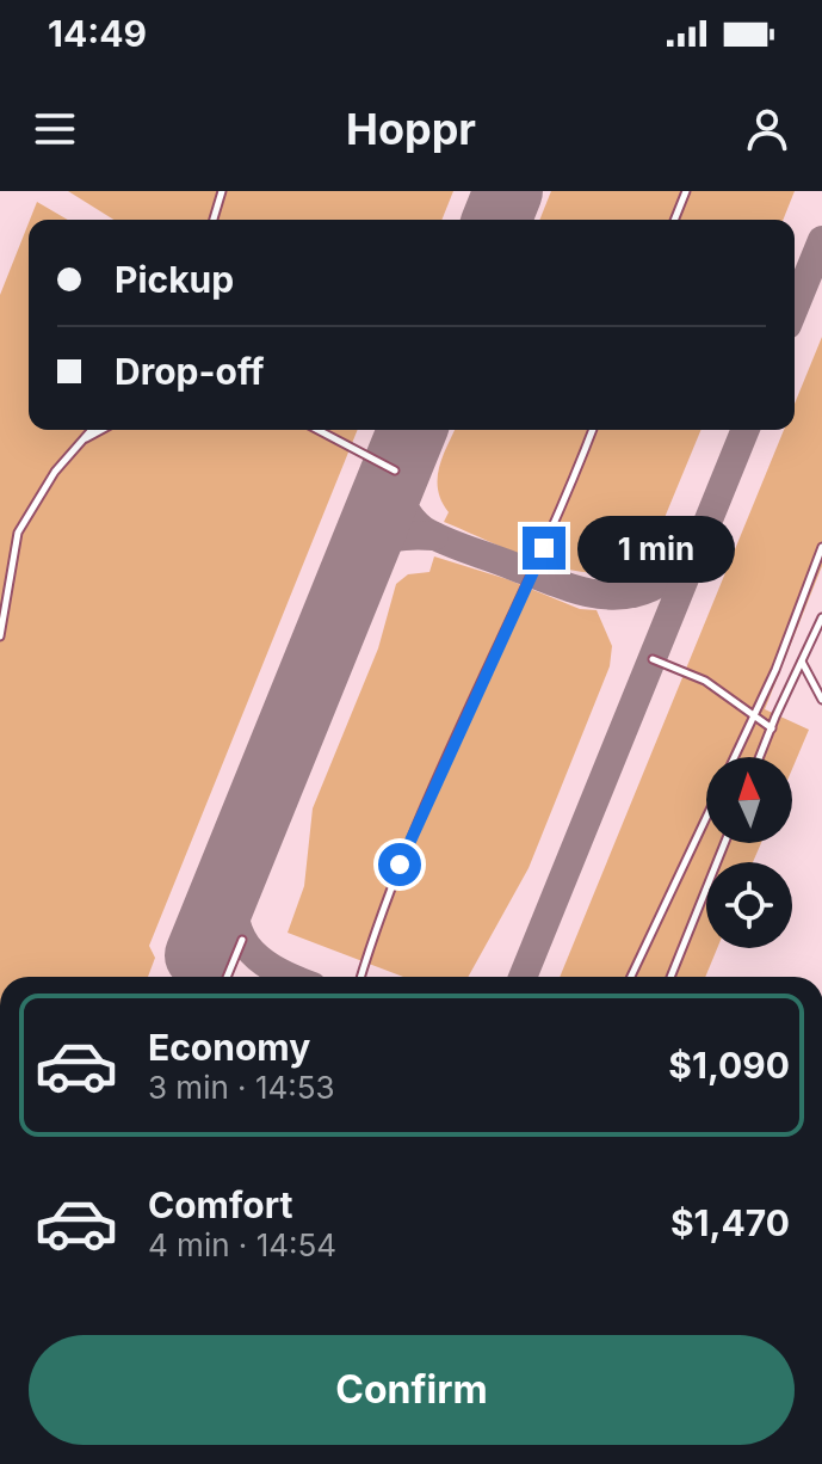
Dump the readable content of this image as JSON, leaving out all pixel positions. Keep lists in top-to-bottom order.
{
  "north": "top",
  "page": {
    "status": "14:49",
    "header": "Hoppr",
    "banner": ["Pickup", "Drop-off"],
    "bubble": "1 min",
    "list": [
      {
        "name": "Economy",
        "note": "3 min · 14:53",
        "value": "$1,090"
      },
      {
        "name": "Comfort",
        "note": "4 min · 14:54",
        "value": "$1,470"
      }
    ],
    "buttons": "Confirm"
  }
}
